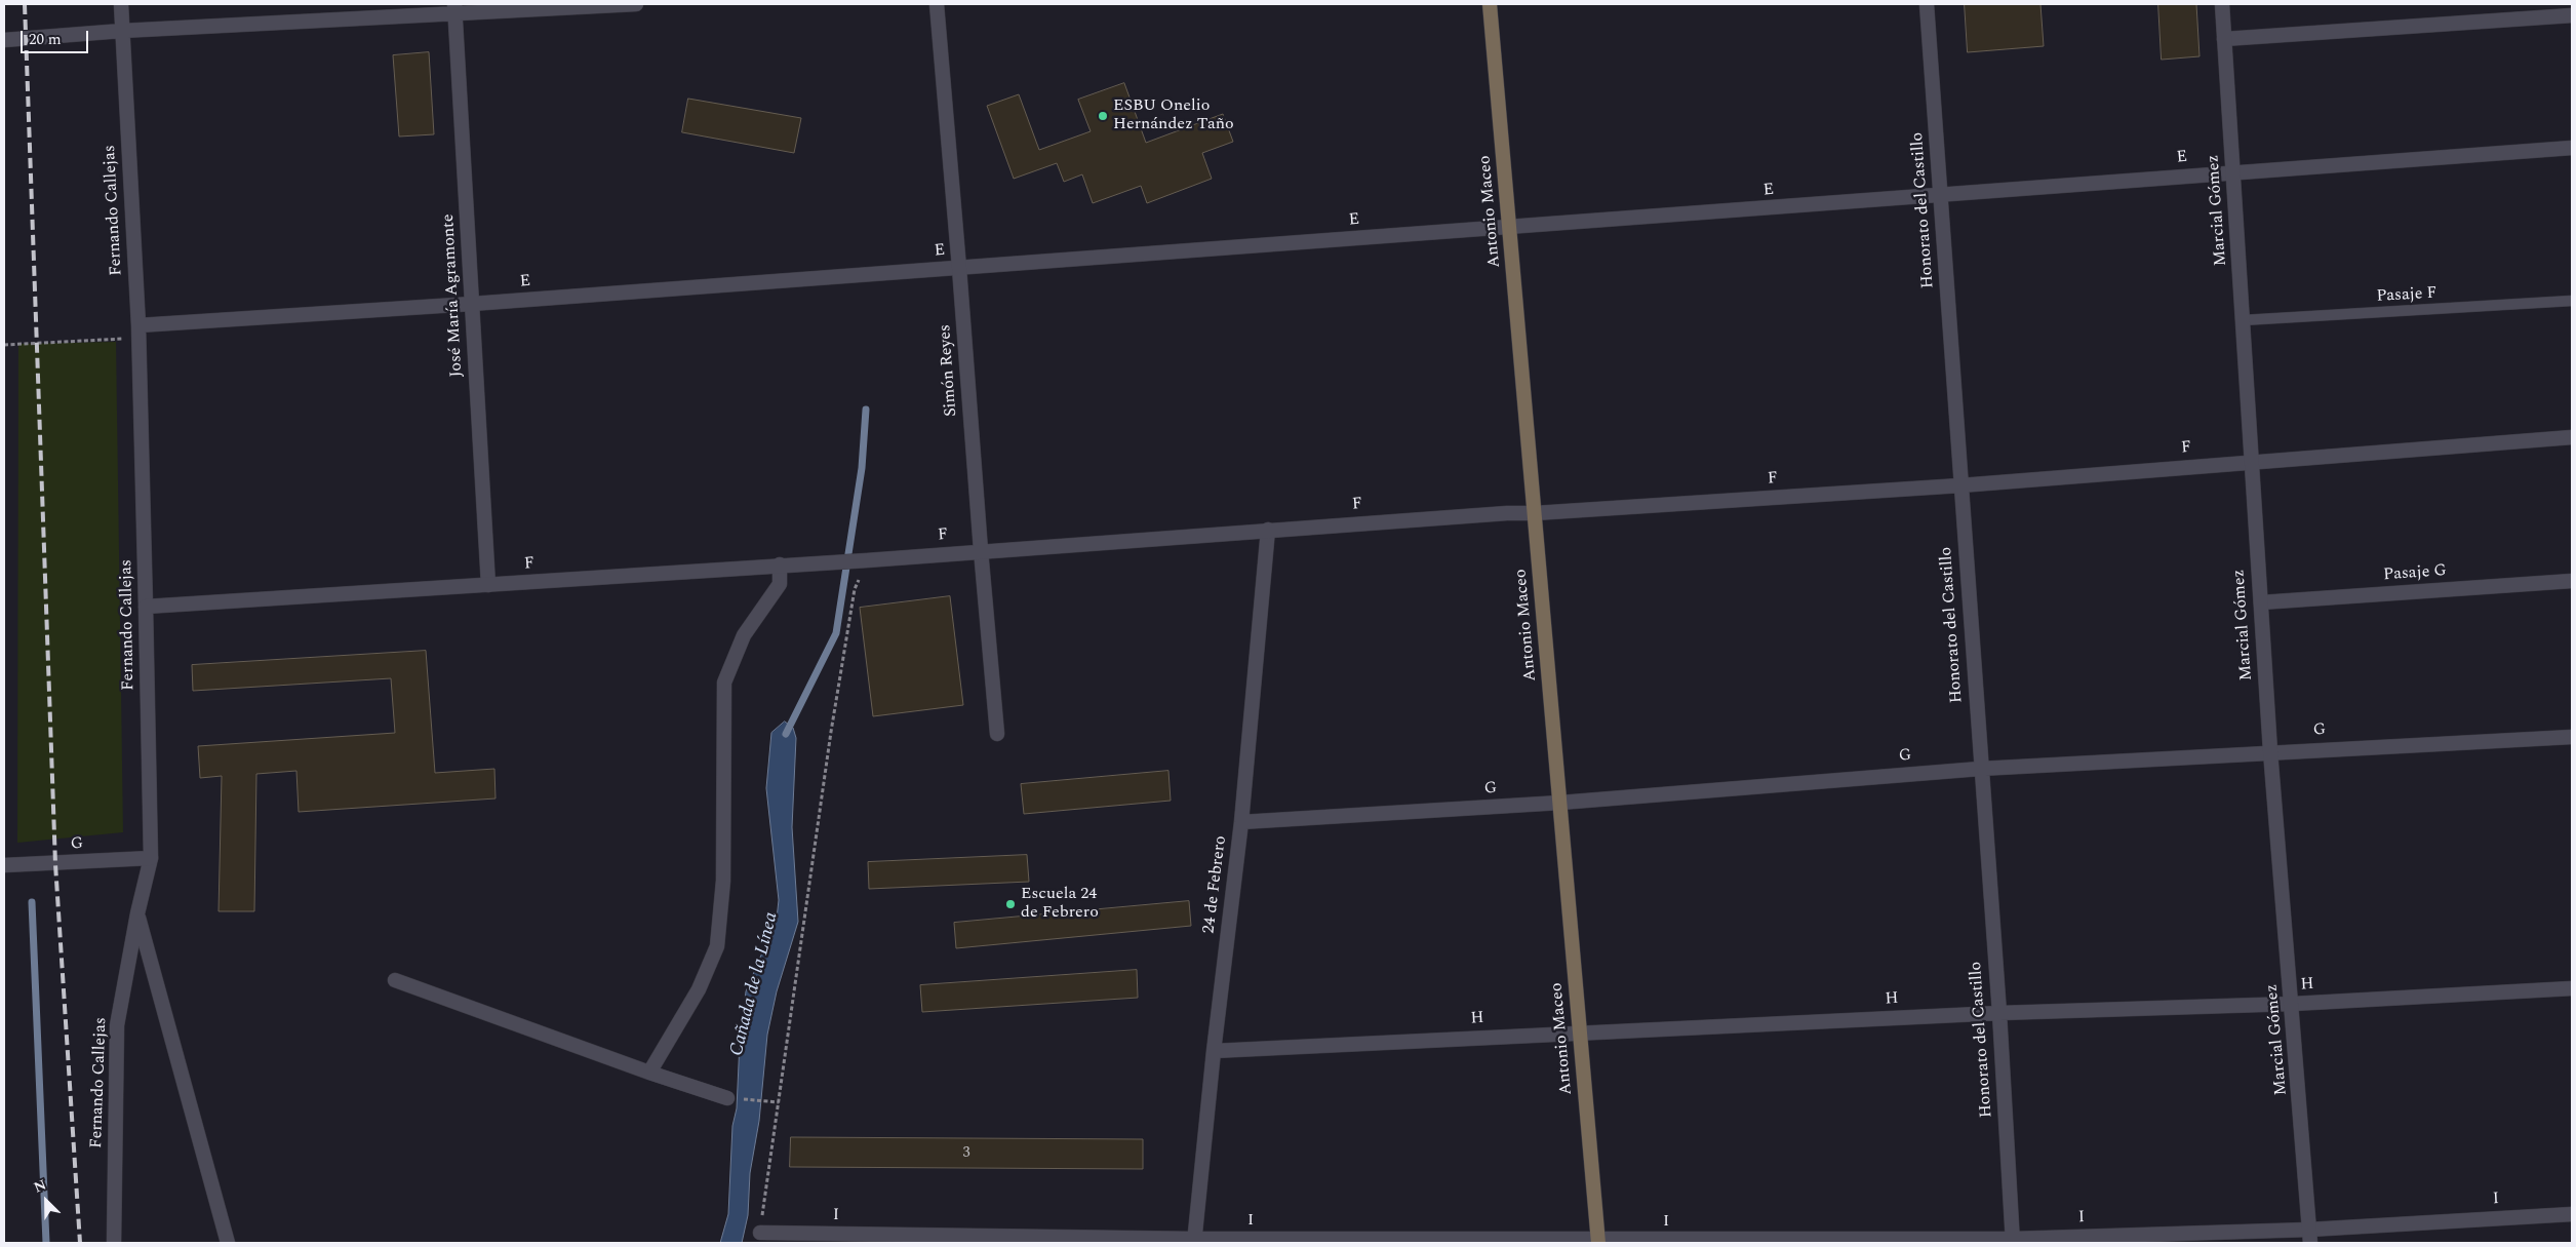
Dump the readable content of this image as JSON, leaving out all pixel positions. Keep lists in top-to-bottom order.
{
  "streets": {
    "main road": ["Antonio Maceo"],
    "street": [
      "E",
      "Fernando Callejas",
      "Honorato del Castillo",
      "Marcial Gómez",
      "José María Agramonte",
      "Simón Reyes",
      "F",
      "Pasaje G",
      "G",
      "24 de Febrero",
      "H",
      "I"
    ],
    "lane": ["Pasaje F"]
  },
  "crossings": [
    ["E", "Fernando Callejas"],
    ["E", "Honorato del Castillo"],
    ["E", "Marcial Gómez"],
    ["E", "Antonio Maceo"],
    ["E", "José María Agramonte"],
    ["E", "Simón Reyes"],
    ["Fernando Callejas", "F"],
    ["Fernando Callejas", "G"],
    ["Honorato del Castillo", "F"],
    ["Honorato del Castillo", "G"],
    ["Honorato del Castillo", "H"],
    ["Honorato del Castillo", "I"],
    ["Marcial Gómez", "Pasaje F"],
    ["Marcial Gómez", "F"],
    ["Marcial Gómez", "Pasaje G"],
    ["Marcial Gómez", "G"],
    ["Marcial Gómez", "H"],
    ["Marcial Gómez", "I"],
    ["Antonio Maceo", "F"],
    ["Antonio Maceo", "G"],
    ["Antonio Maceo", "H"],
    ["Antonio Maceo", "I"],
    ["José María Agramonte", "F"],
    ["Simón Reyes", "F"],
    ["F", "24 de Febrero"],
    ["G", "24 de Febrero"],
    ["24 de Febrero", "H"],
    ["24 de Febrero", "I"]
  ],
  "water": ["Cañada de la Línea"],
  "places": ["ESBU Onelio Hernández Taño", "Escuela 24 de Febrero"],
  "house_numbers": ["3"],
  "scale_bar": "20 m",
  "north": "top left"
}
